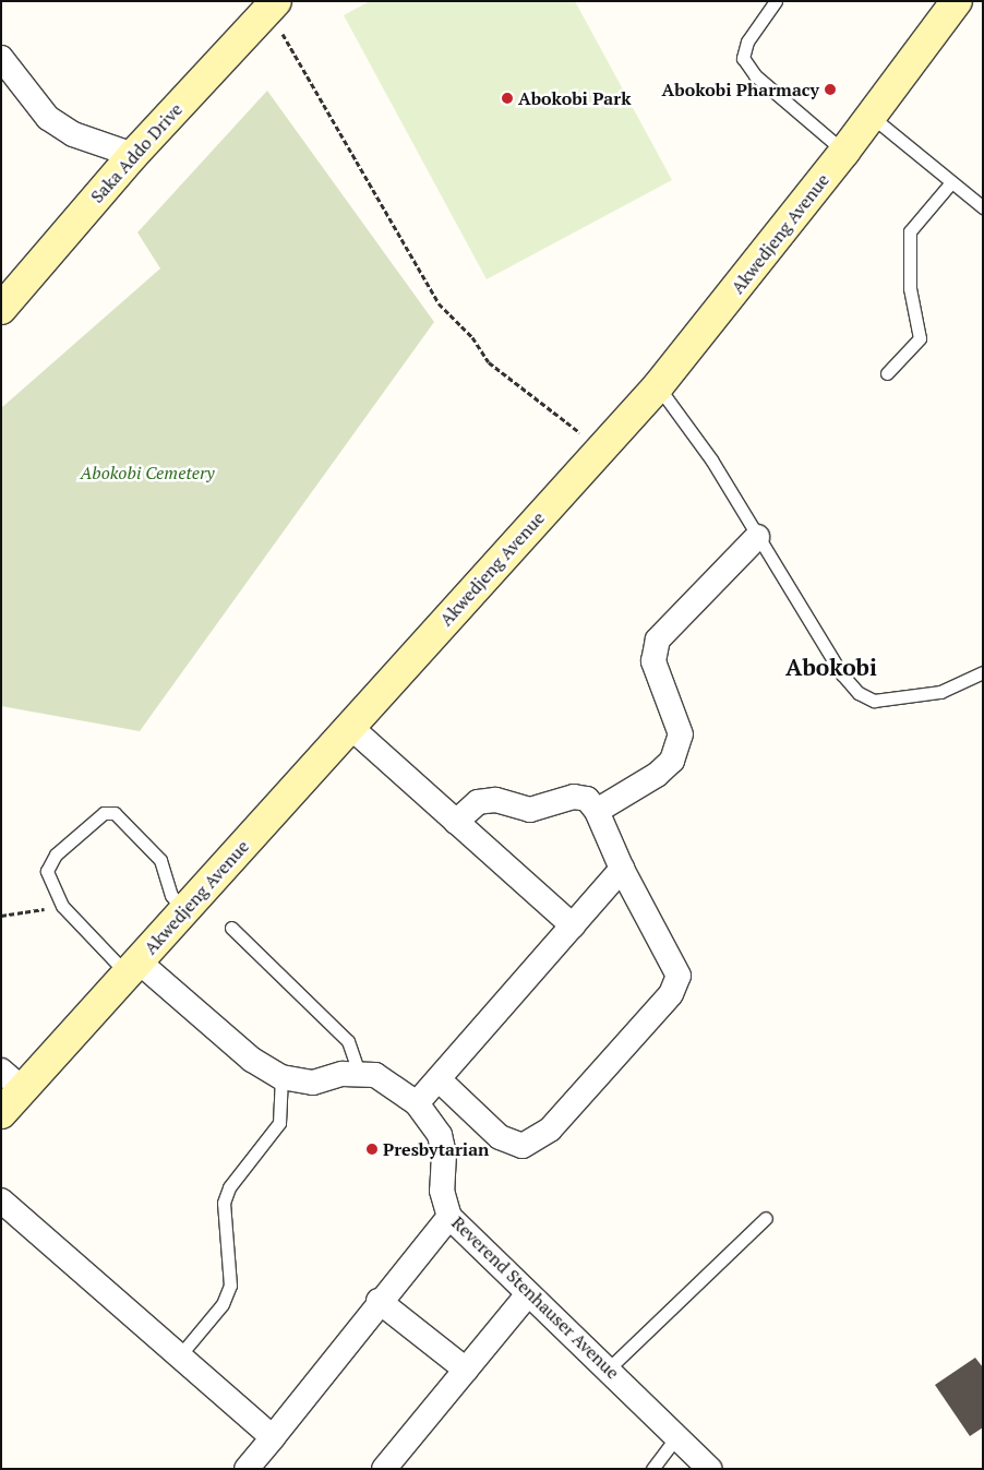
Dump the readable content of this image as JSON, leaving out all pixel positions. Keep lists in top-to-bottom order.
{
  "streets": {
    "street": ["Saka Addo Drive", "Akwedjeng Avenue", "Reverend Stenhauser Avenue"]
  },
  "districts": ["Abokobi"],
  "parks": ["Abokobi Cemetery"],
  "places": ["Abokobi Pharmacy", "Abokobi Park", "Presbytarian"]
}
